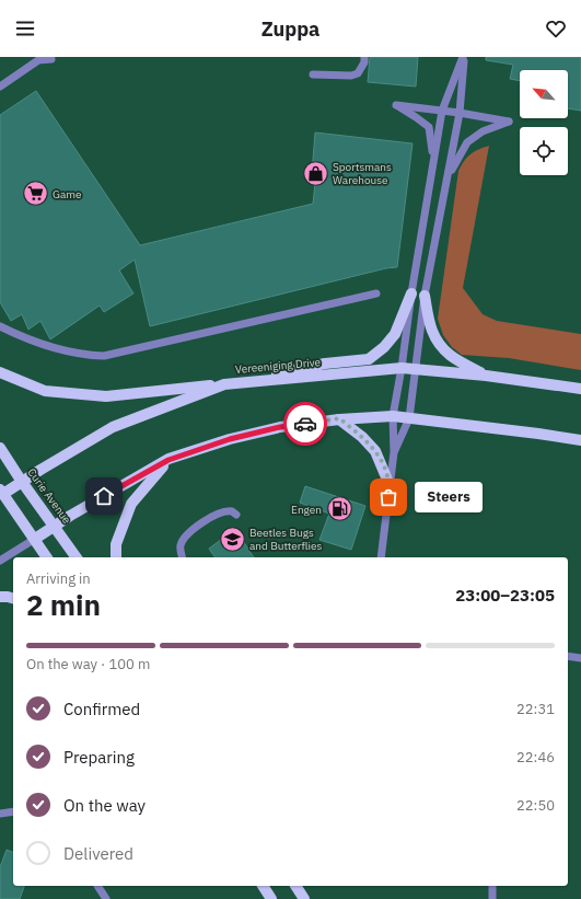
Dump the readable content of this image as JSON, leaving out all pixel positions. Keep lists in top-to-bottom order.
{
  "streets": {
    "main road": ["Vereeniging Drive", "Curie Avenue"]
  },
  "crossings": [
    ["Vereeniging Drive", "Curie Avenue"]
  ],
  "places": {
    "shop": ["Sportsmans Warehouse"],
    "supermarket": ["Game"],
    "other": ["Steers"],
    "fuel station": ["Engen"],
    "school or university": ["Beetles Bugs and Butterflies"]
  },
  "north": "top left",
  "page": {
    "header": "Zuppa",
    "bubble": "Steers",
    "heading": ["2 min", "Arriving in", "23:00–23:05"],
    "bar": "On the way · 100 m",
    "list": [
      ["Confirmed", "22:31"],
      ["Preparing", "22:46"],
      ["On the way", "22:50"],
      "Delivered"
    ]
  }
}
